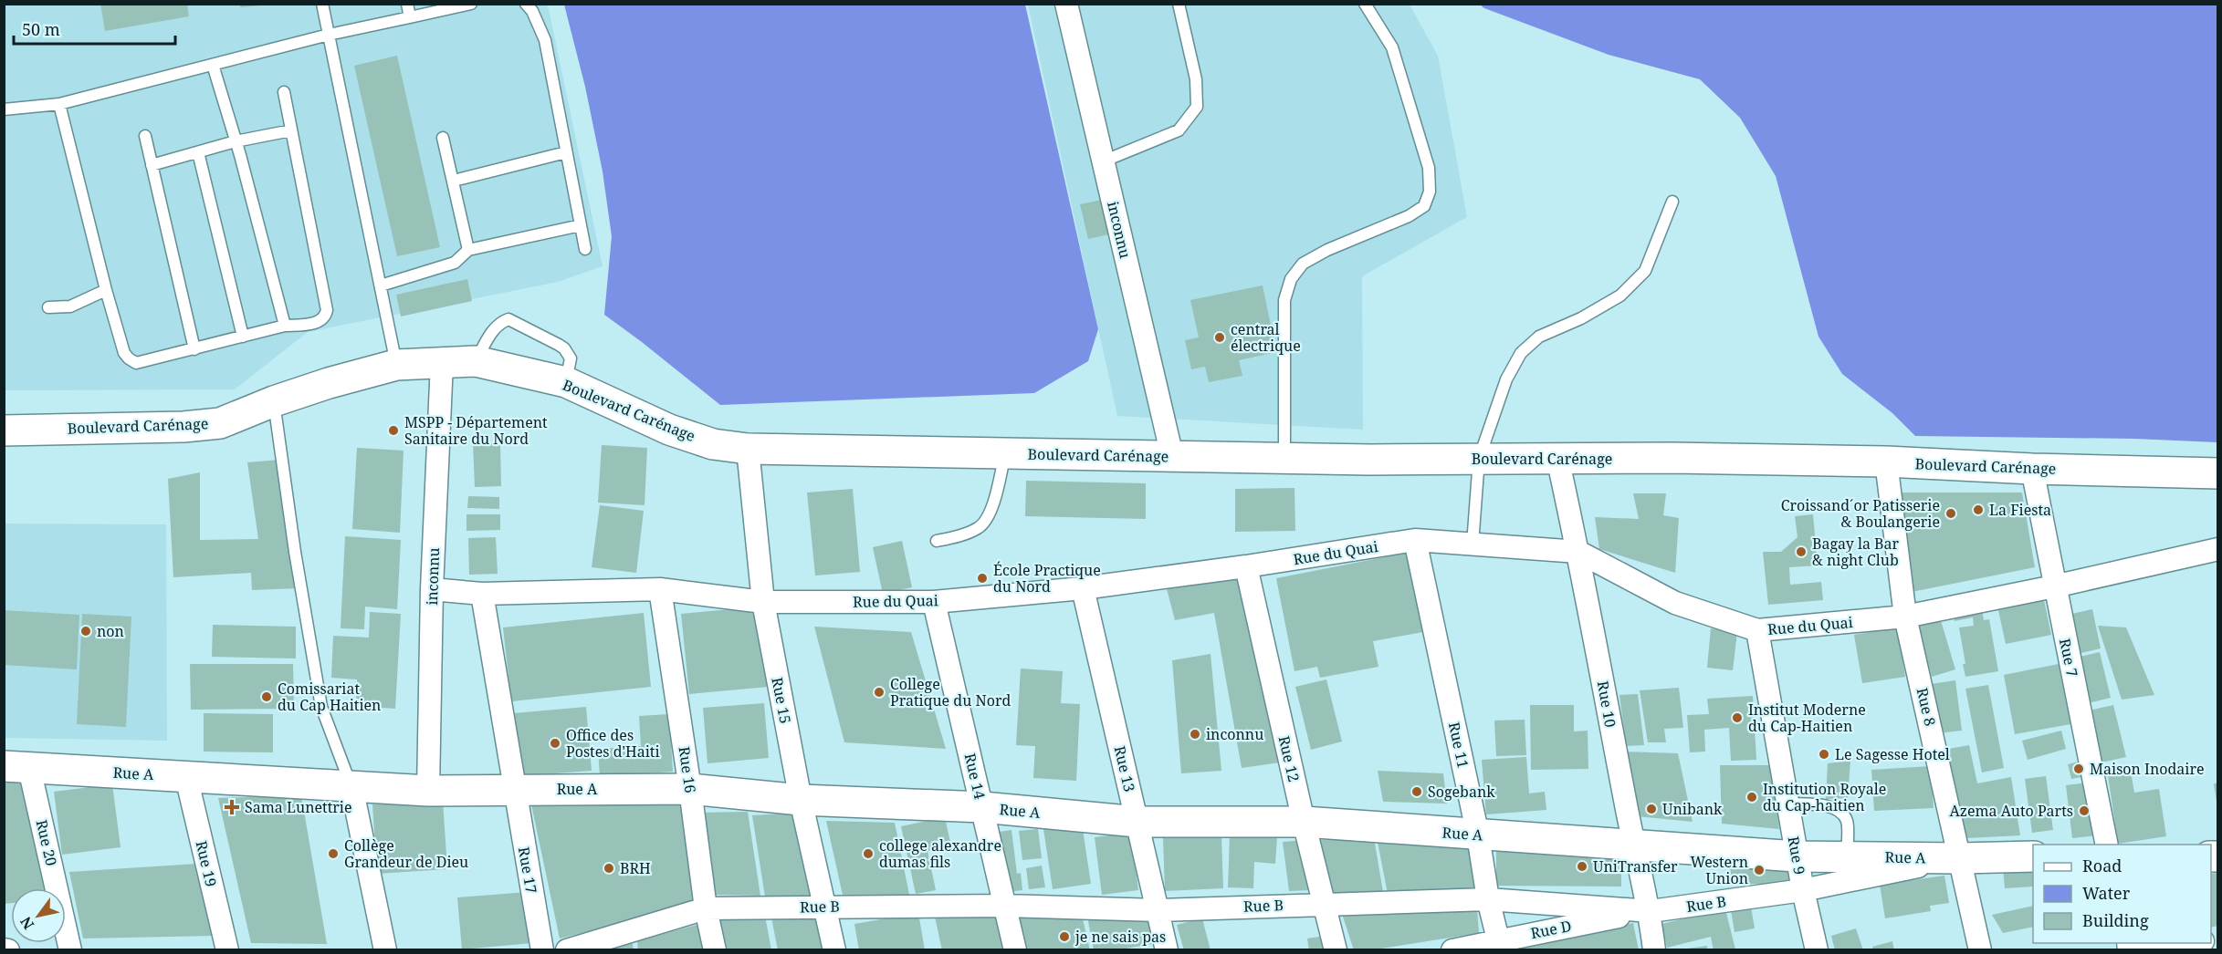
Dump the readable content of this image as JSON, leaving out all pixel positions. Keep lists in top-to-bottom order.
{
  "streets": {
    "street": [
      "inconnu",
      "Boulevard Carénage",
      "Rue du Quai",
      "Rue 7",
      "Rue 15",
      "Rue 10",
      "Rue 8",
      "Rue 11",
      "Rue 12",
      "Rue 13",
      "Rue 16",
      "Rue A",
      "Rue 14",
      "Rue 20",
      "Rue 9",
      "Rue 19",
      "Rue 17",
      "Rue B",
      "Rue D"
    ]
  },
  "crossings": [
    ["inconnu", "Boulevard Carénage"],
    ["inconnu", "Rue du Quai"],
    ["inconnu", "Rue A"],
    ["Boulevard Carénage", "Rue 7"],
    ["Boulevard Carénage", "Rue 15"],
    ["Boulevard Carénage", "Rue 10"],
    ["Boulevard Carénage", "Rue 8"],
    ["Rue du Quai", "Rue 7"],
    ["Rue du Quai", "Rue 15"],
    ["Rue du Quai", "Rue 10"],
    ["Rue du Quai", "Rue 8"],
    ["Rue du Quai", "Rue 11"],
    ["Rue du Quai", "Rue 12"],
    ["Rue du Quai", "Rue 13"],
    ["Rue du Quai", "Rue 16"],
    ["Rue du Quai", "Rue 14"],
    ["Rue du Quai", "Rue 9"],
    ["Rue 15", "Rue A"],
    ["Rue 15", "Rue B"],
    ["Rue 10", "Rue A"],
    ["Rue 10", "Rue B"],
    ["Rue 10", "Rue D"],
    ["Rue 8", "Rue A"],
    ["Rue 8", "Rue B"],
    ["Rue 11", "Rue A"],
    ["Rue 11", "Rue B"],
    ["Rue 11", "Rue D"],
    ["Rue 12", "Rue A"],
    ["Rue 12", "Rue B"],
    ["Rue 13", "Rue A"],
    ["Rue 13", "Rue B"],
    ["Rue 16", "Rue A"],
    ["Rue 16", "Rue B"],
    ["Rue A", "Rue 14"],
    ["Rue A", "Rue 20"],
    ["Rue A", "Rue 9"],
    ["Rue A", "Rue 19"],
    ["Rue A", "Rue 17"],
    ["Rue A", "Rue B"],
    ["Rue 14", "Rue B"],
    ["Rue 9", "Rue B"],
    ["Rue B", "Rue D"]
  ],
  "places": {
    "other": [
      "central électrique",
      "MSPP - Département Sanitaire du Nord",
      "La Fiesta",
      "Croissand´or Patisserie & Boulangerie",
      "Bagay la Bar & night Club",
      "École Practique du Nord",
      "non",
      "College Pratique du Nord",
      "Comissariat du Cap Haitien",
      "Institut Moderne du Cap-Haitien",
      "inconnu",
      "Office des Postes d'Haiti",
      "Le Sagesse Hotel",
      "Maison Inodaire",
      "Sogebank",
      "Institution Royale du Cap-haitien",
      "Unibank",
      "Azema Auto Parts",
      "Collège Grandeur de Dieu",
      "college alexandre dumas fils",
      "UniTransfer",
      "BRH",
      "Western Union",
      "je ne sais pas"
    ],
    "health": ["Sama Lunettrie"]
  },
  "legend": ["Road", "Water", "Building"],
  "scale_bar": "50 m",
  "north": "bottom left"
}
